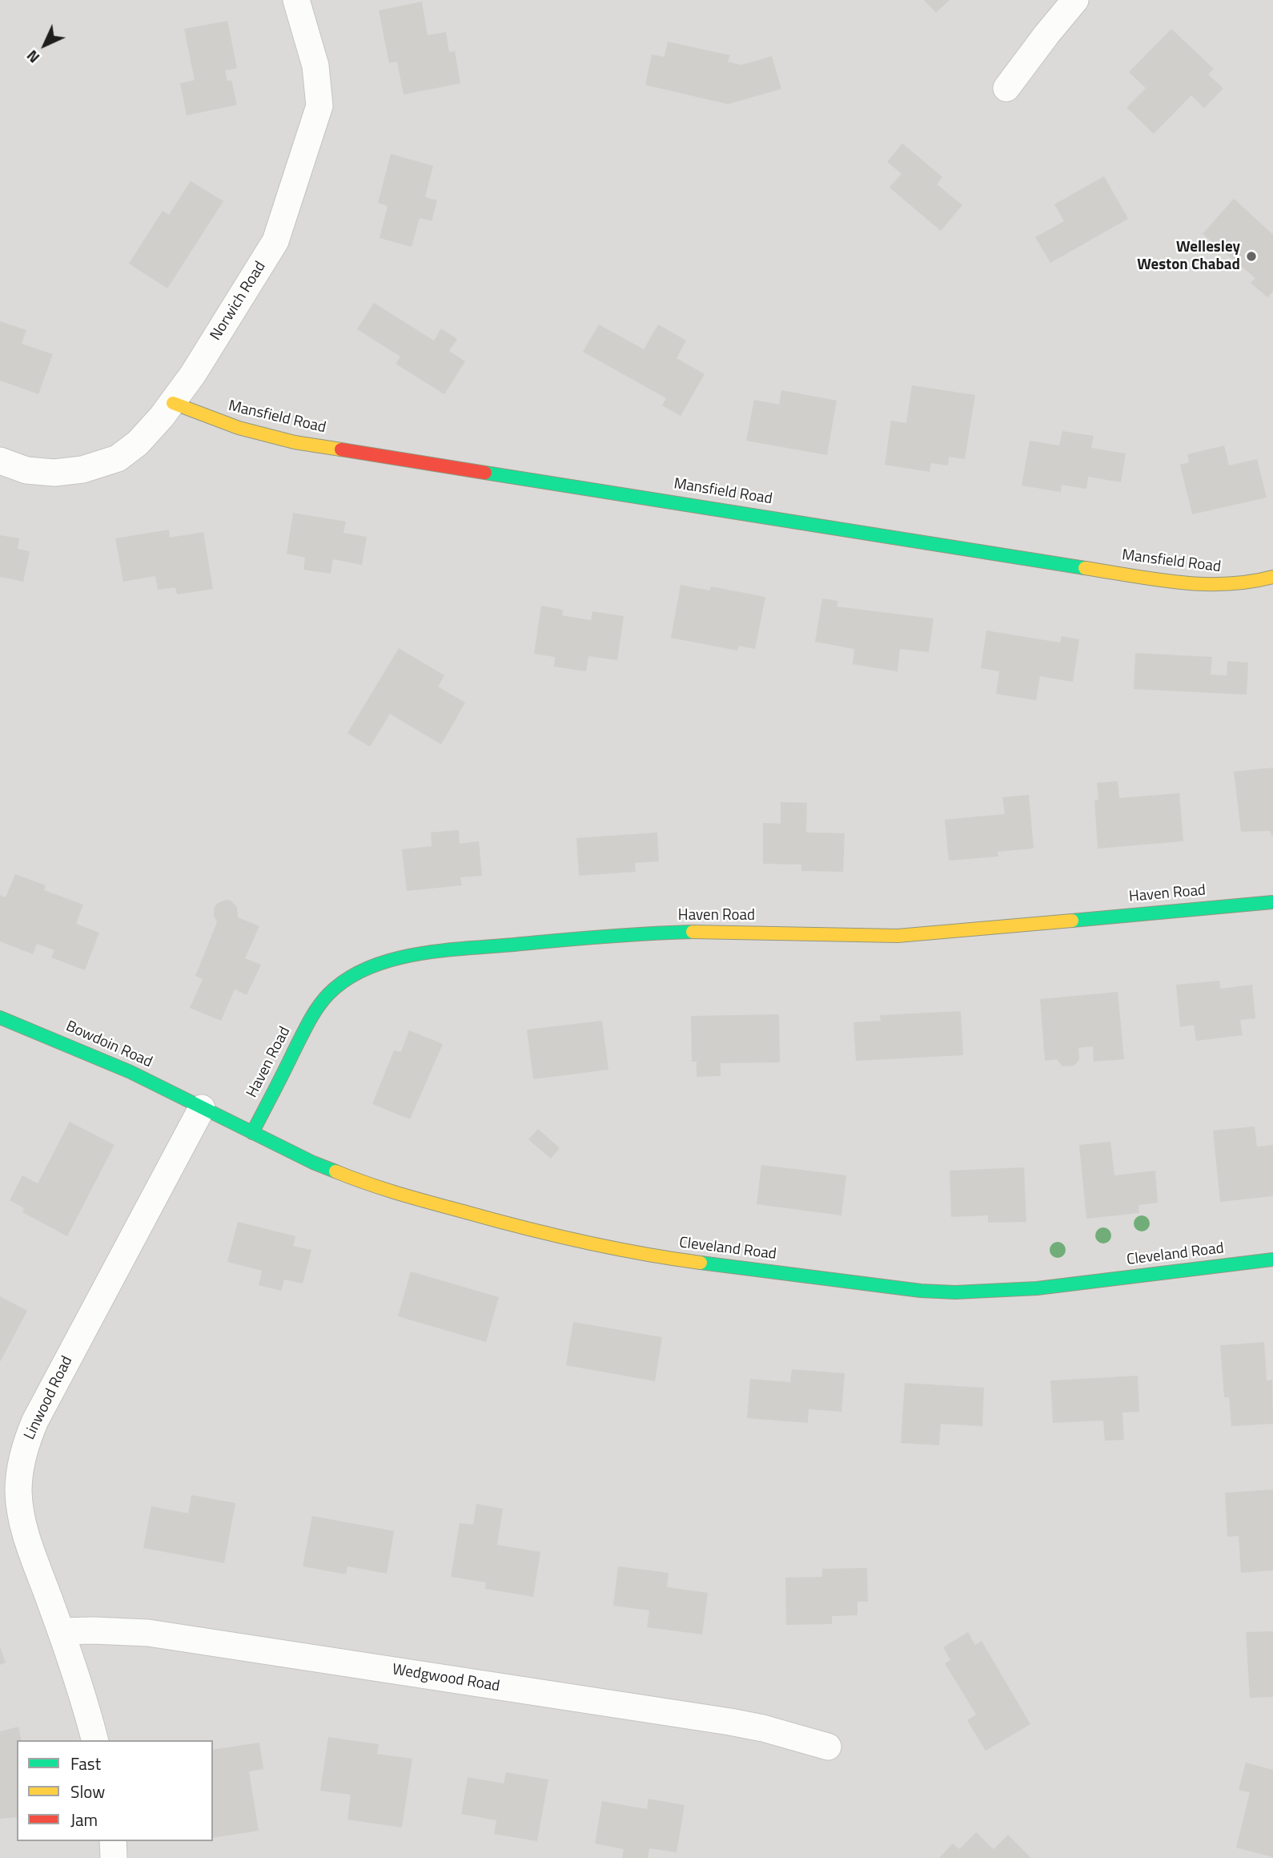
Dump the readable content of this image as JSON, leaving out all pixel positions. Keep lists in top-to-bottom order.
{
  "streets": {
    "street": [
      "Norwich Road",
      "Mansfield Road",
      "Haven Road",
      "Bowdoin Road",
      "Cleveland Road",
      "Linwood Road",
      "Wedgwood Road"
    ]
  },
  "crossings": [
    ["Norwich Road", "Mansfield Road"],
    ["Haven Road", "Cleveland Road"],
    ["Bowdoin Road", "Cleveland Road"],
    ["Bowdoin Road", "Linwood Road"],
    ["Cleveland Road", "Linwood Road"],
    ["Linwood Road", "Wedgwood Road"]
  ],
  "places": ["Wellesley Weston Chabad"],
  "legend": ["Fast", "Slow", "Jam"],
  "north": "bottom left"
}
